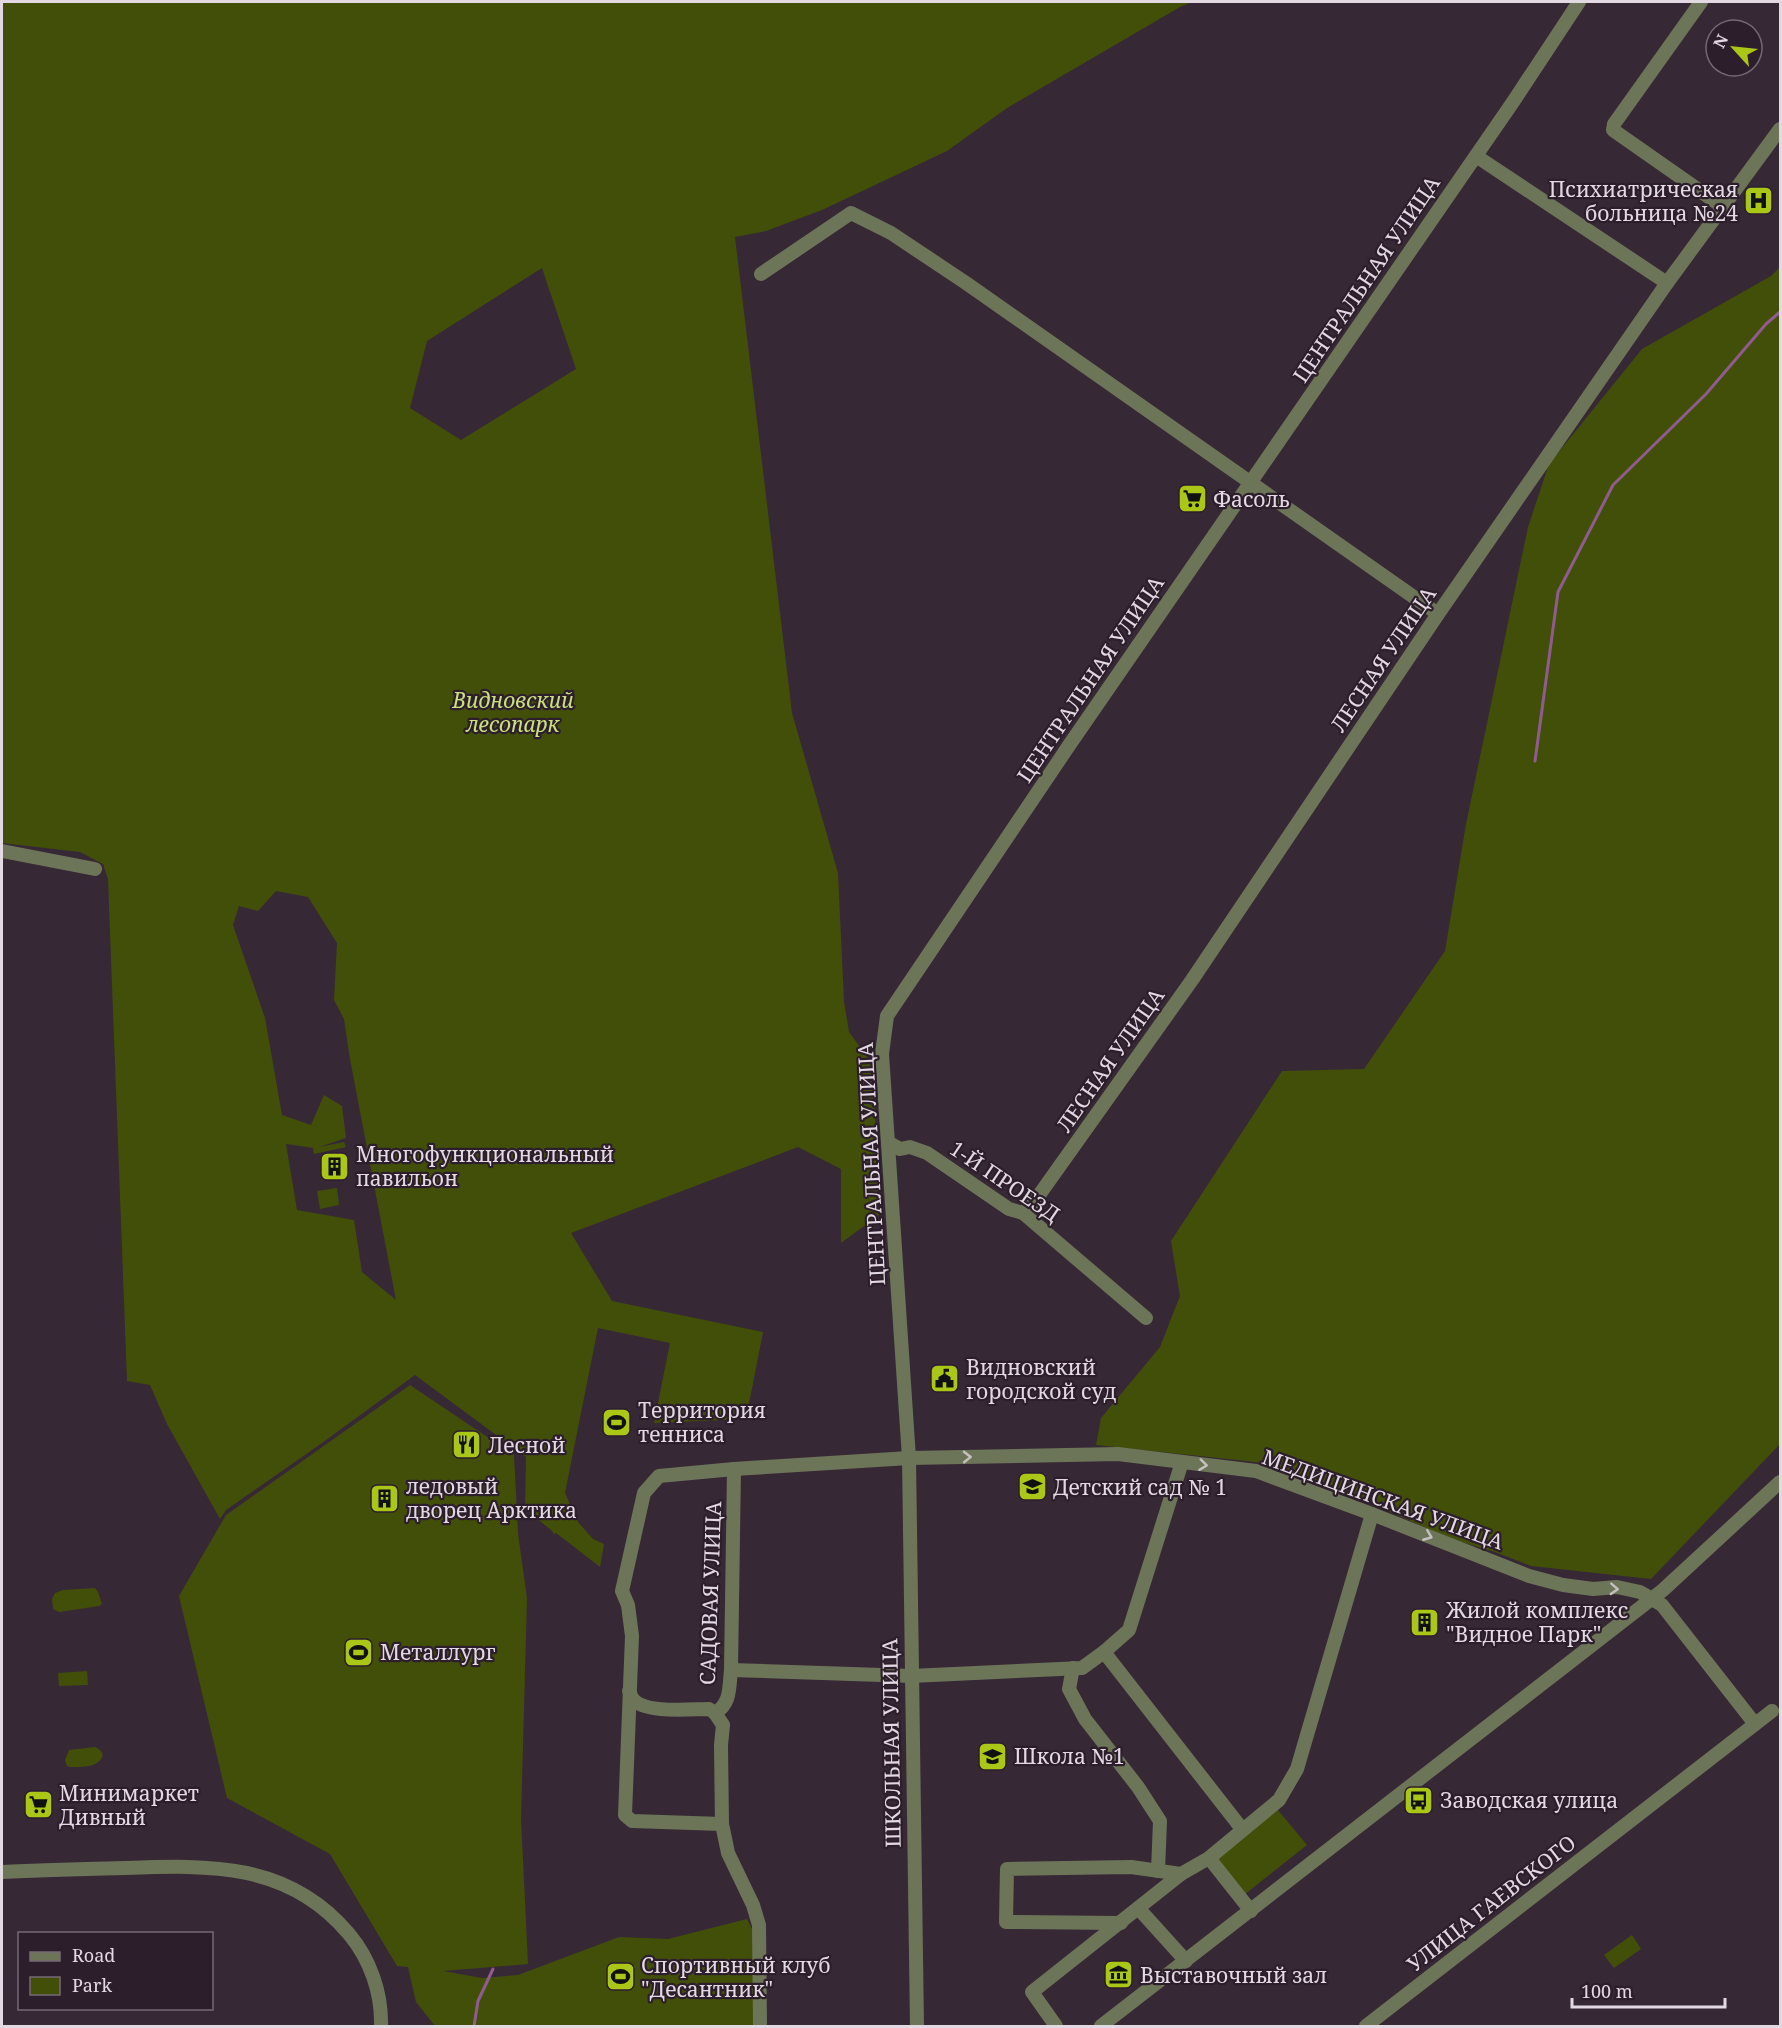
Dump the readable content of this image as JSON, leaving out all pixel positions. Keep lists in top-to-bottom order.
{
  "streets": {
    "street": [
      "ЦЕНТРАЛЬНАЯ УЛИЦА",
      "ЛЕСНАЯ УЛИЦА",
      "1-Й ПРОЕЗД",
      "МЕДИЦИНСКАЯ УЛИЦА",
      "САДОВАЯ УЛИЦА",
      "ШКОЛЬНАЯ УЛИЦА",
      "УЛИЦА ГАЕВСКОГО"
    ]
  },
  "crossings": [
    ["ЦЕНТРАЛЬНАЯ УЛИЦА", "1-Й ПРОЕЗД"],
    ["ЦЕНТРАЛЬНАЯ УЛИЦА", "МЕДИЦИНСКАЯ УЛИЦА"],
    ["ЦЕНТРАЛЬНАЯ УЛИЦА", "ШКОЛЬНАЯ УЛИЦА"],
    ["ЛЕСНАЯ УЛИЦА", "1-Й ПРОЕЗД"],
    ["МЕДИЦИНСКАЯ УЛИЦА", "САДОВАЯ УЛИЦА"],
    ["МЕДИЦИНСКАЯ УЛИЦА", "ШКОЛЬНАЯ УЛИЦА"]
  ],
  "one_way": ["МЕДИЦИНСКАЯ УЛИЦА"],
  "parks": ["Видновский лесопарк"],
  "places": {
    "hospital": ["Психиатрическая больница №24"],
    "supermarket": ["Фасоль", "Минимаркет Дивный"],
    "building": ["Многофункциональный павильон", "ледовый дворец Арктика", "Жилой комплекс \"Видное Парк\""],
    "public building": ["Видновский городской суд"],
    "sports": ["Территория тенниса", "Металлург", "Спортивный клуб \"Десантник\""],
    "restaurant": ["Лесной"],
    "school or university": ["Детский сад № 1", "Школа №1"],
    "bus stop": ["Заводская улица"],
    "museum": ["Выставочный зал"]
  },
  "legend": ["Road", "Park"],
  "scale_bar": "100 m",
  "north": "top left"
}
